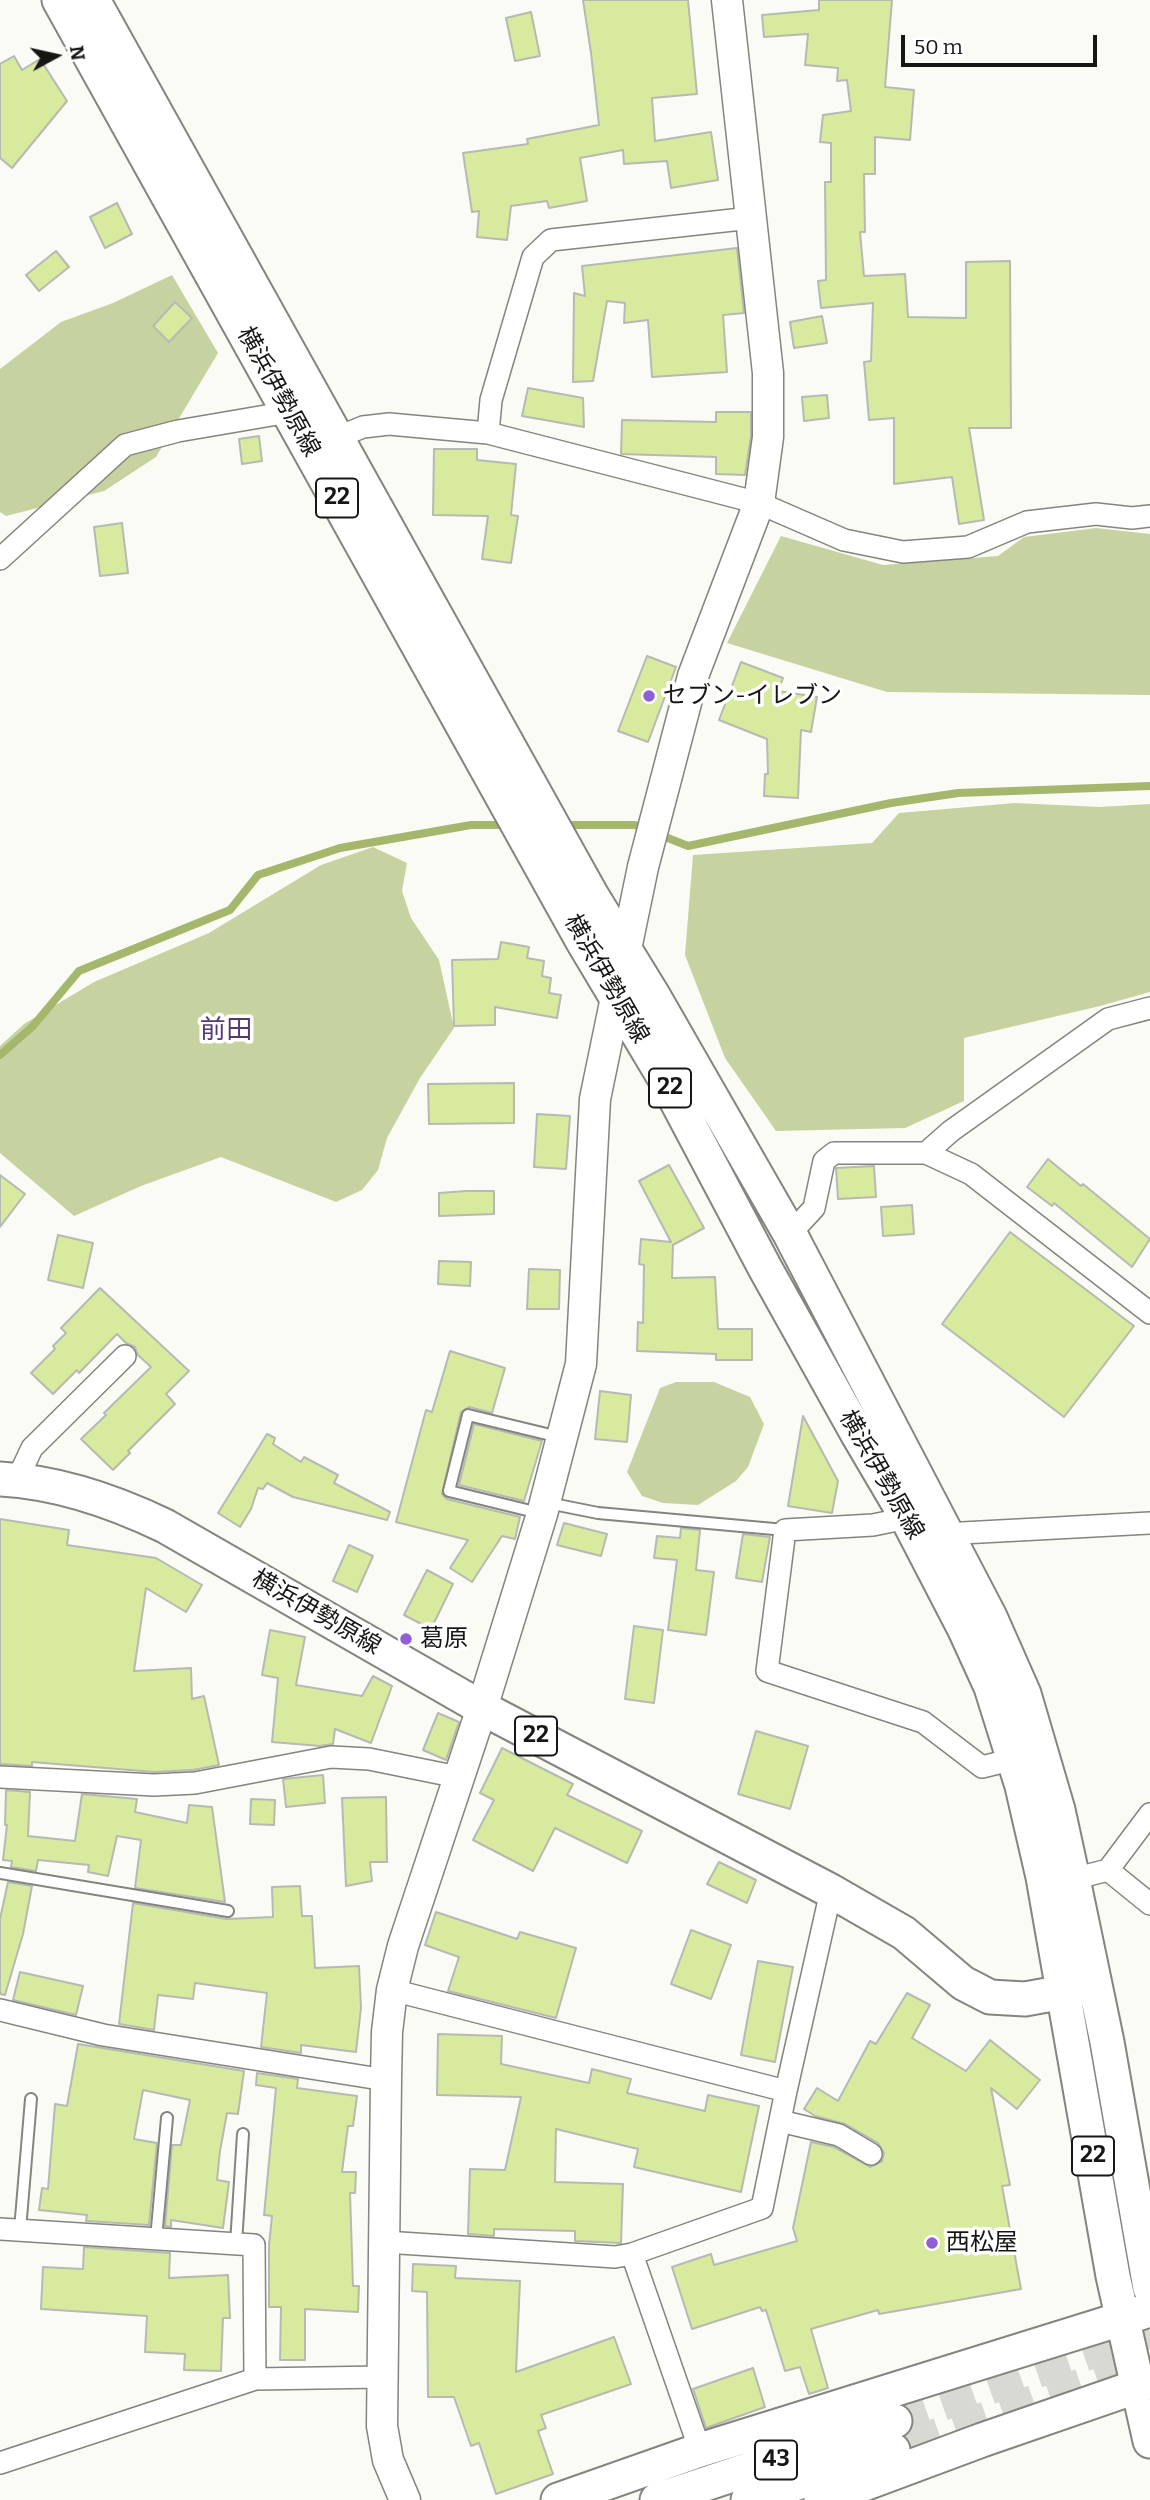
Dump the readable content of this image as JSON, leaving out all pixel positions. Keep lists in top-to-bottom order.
{
  "streets": {
    "main road": ["横浜伊勢原線", "22", "43"]
  },
  "districts": ["前田"],
  "places": ["セブン-イレブン", "葛原", "西松屋"],
  "scale_bar": "50 m",
  "north": "right"
}
